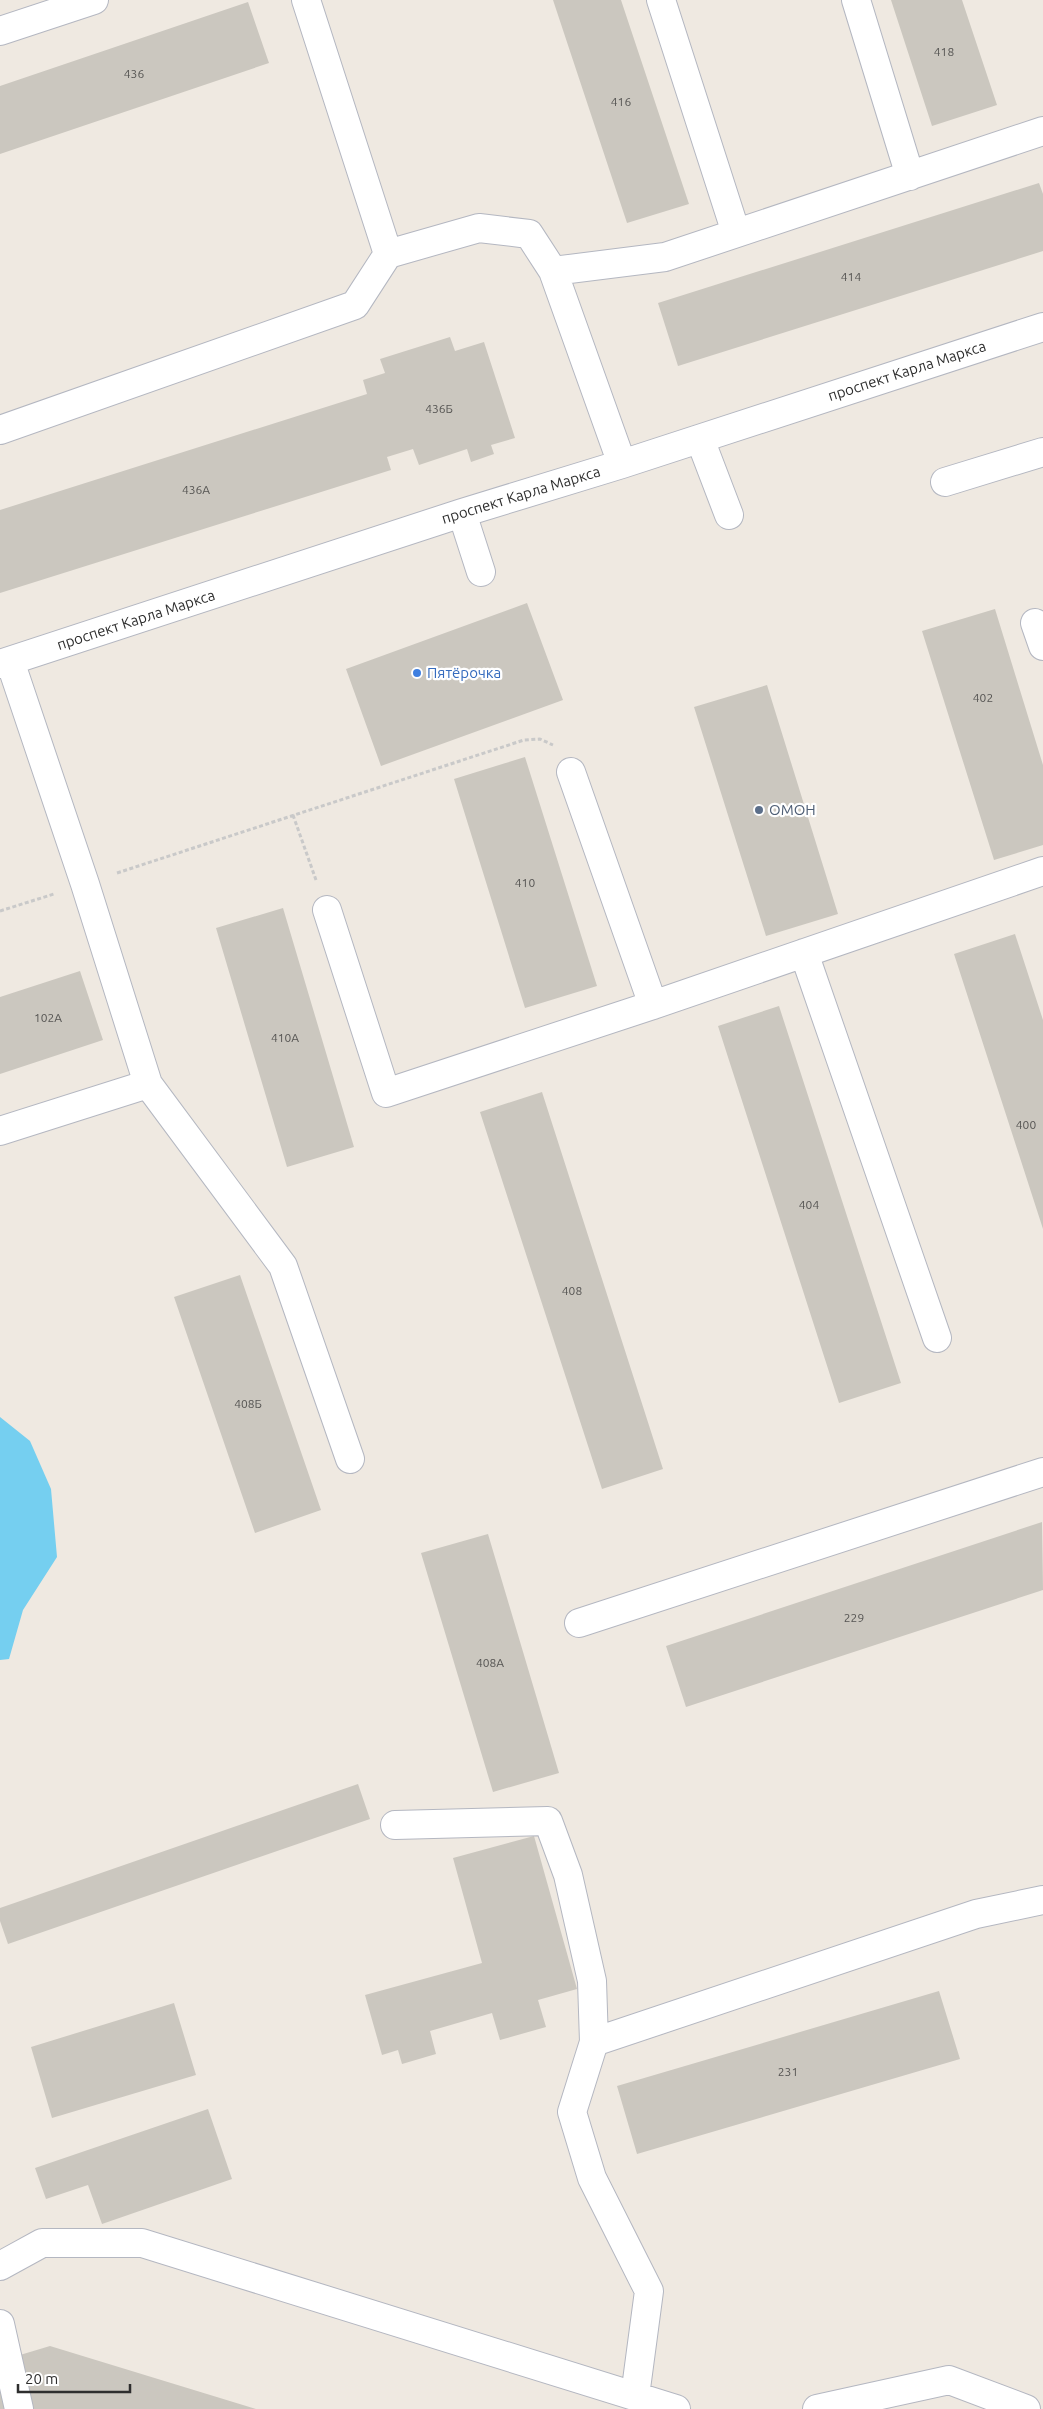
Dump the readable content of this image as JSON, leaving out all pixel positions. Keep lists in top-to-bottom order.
{
  "streets": {
    "street": ["проспект Карла Маркса"]
  },
  "places": ["Пятёрочка", "ОМОН"],
  "house_numbers": [
    "418",
    "436",
    "416",
    "414",
    "436Б",
    "436А",
    "402",
    "410",
    "102А",
    "410А",
    "400",
    "404",
    "408",
    "408Б",
    "229",
    "408А",
    "231"
  ],
  "scale_bar": "20 m"
}
